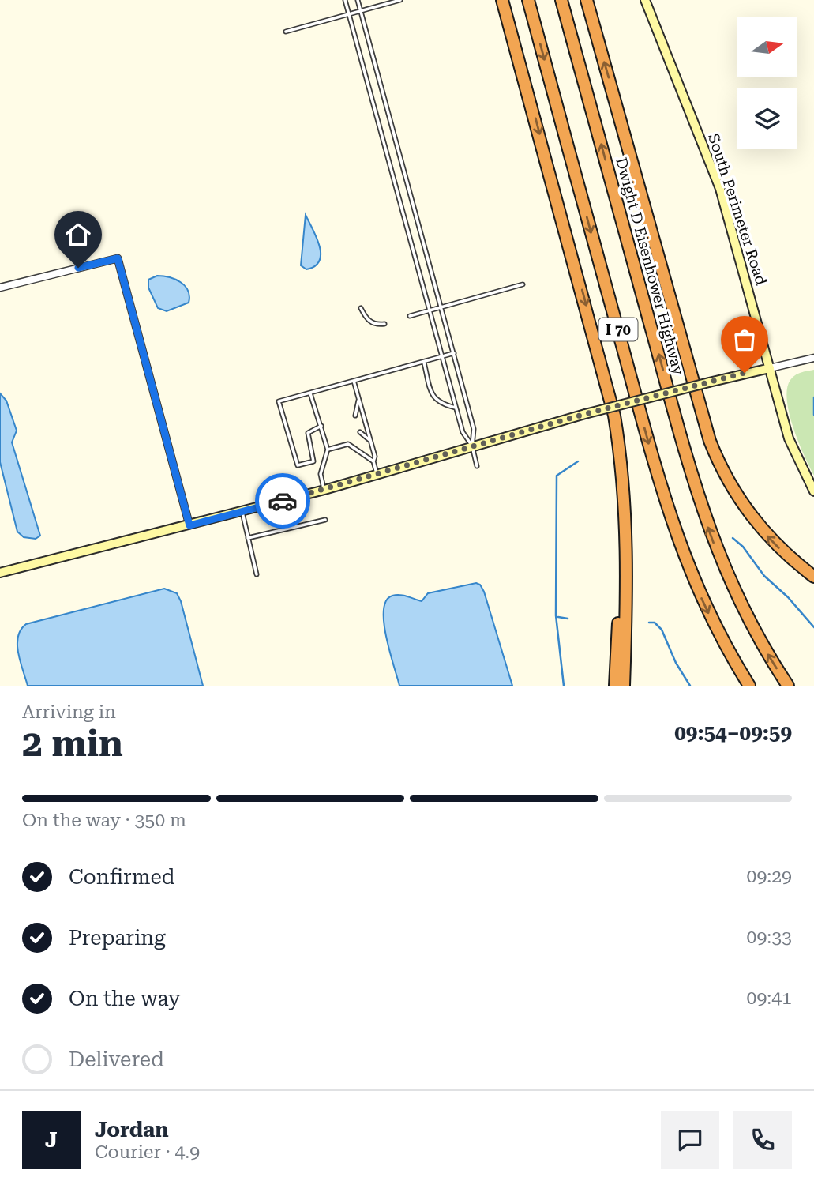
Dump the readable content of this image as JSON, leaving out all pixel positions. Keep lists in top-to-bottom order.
{
  "streets": {
    "highway": ["Dwight D Eisenhower Highway", "I 70"],
    "street": ["South Perimeter Road"]
  },
  "north": "right",
  "page": {
    "heading": ["2 min", "Arriving in", "09:54–09:59"],
    "panel": ["Jordan", "Courier · 4.9"],
    "bar": "On the way · 350 m",
    "list": [
      ["Confirmed", "09:29"],
      ["Preparing", "09:33"],
      ["On the way", "09:41"],
      "Delivered"
    ],
    "round": "J"
  }
}
